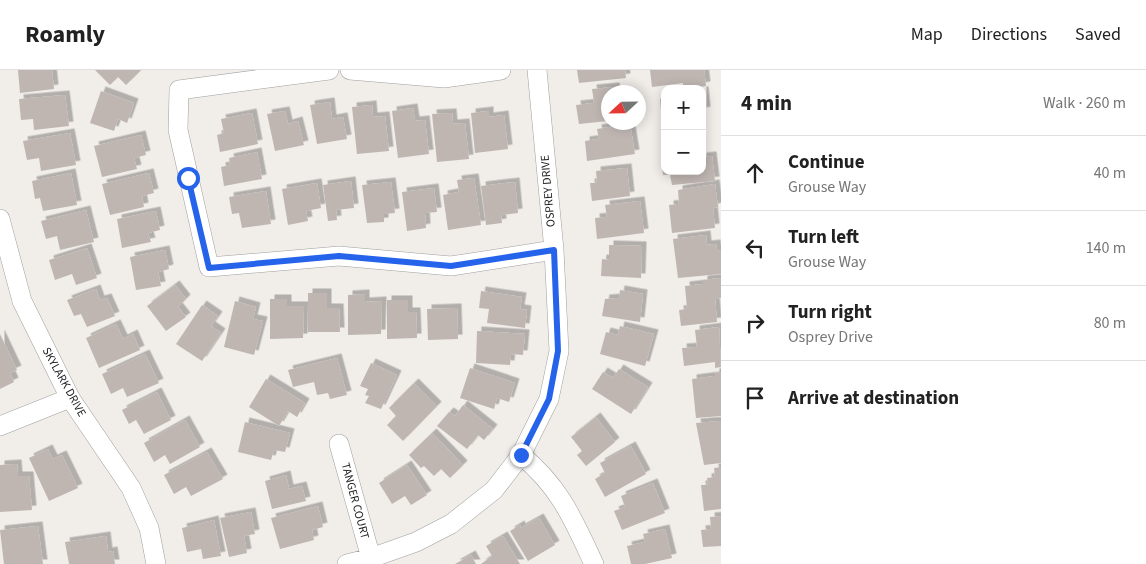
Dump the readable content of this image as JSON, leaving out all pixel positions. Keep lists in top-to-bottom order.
{
  "streets": {
    "street": ["OSPREY DRIVE", "SKYLARK DRIVE", "TANGER COURT"]
  },
  "crossings": [
    ["OSPREY DRIVE", "TANGER COURT"]
  ],
  "north": "left",
  "page": {
    "header": "Roamly",
    "nav": ["Map", "Directions", "Saved"],
    "heading": ["4 min", "Walk · 260 m"],
    "map_buttons": ["+", "−"],
    "list": [
      ["Continue", "Grouse Way", "40 m"],
      ["Turn left", "Grouse Way", "140 m"],
      ["Turn right", "Osprey Drive", "80 m"],
      "Arrive at destination"
    ]
  }
}
